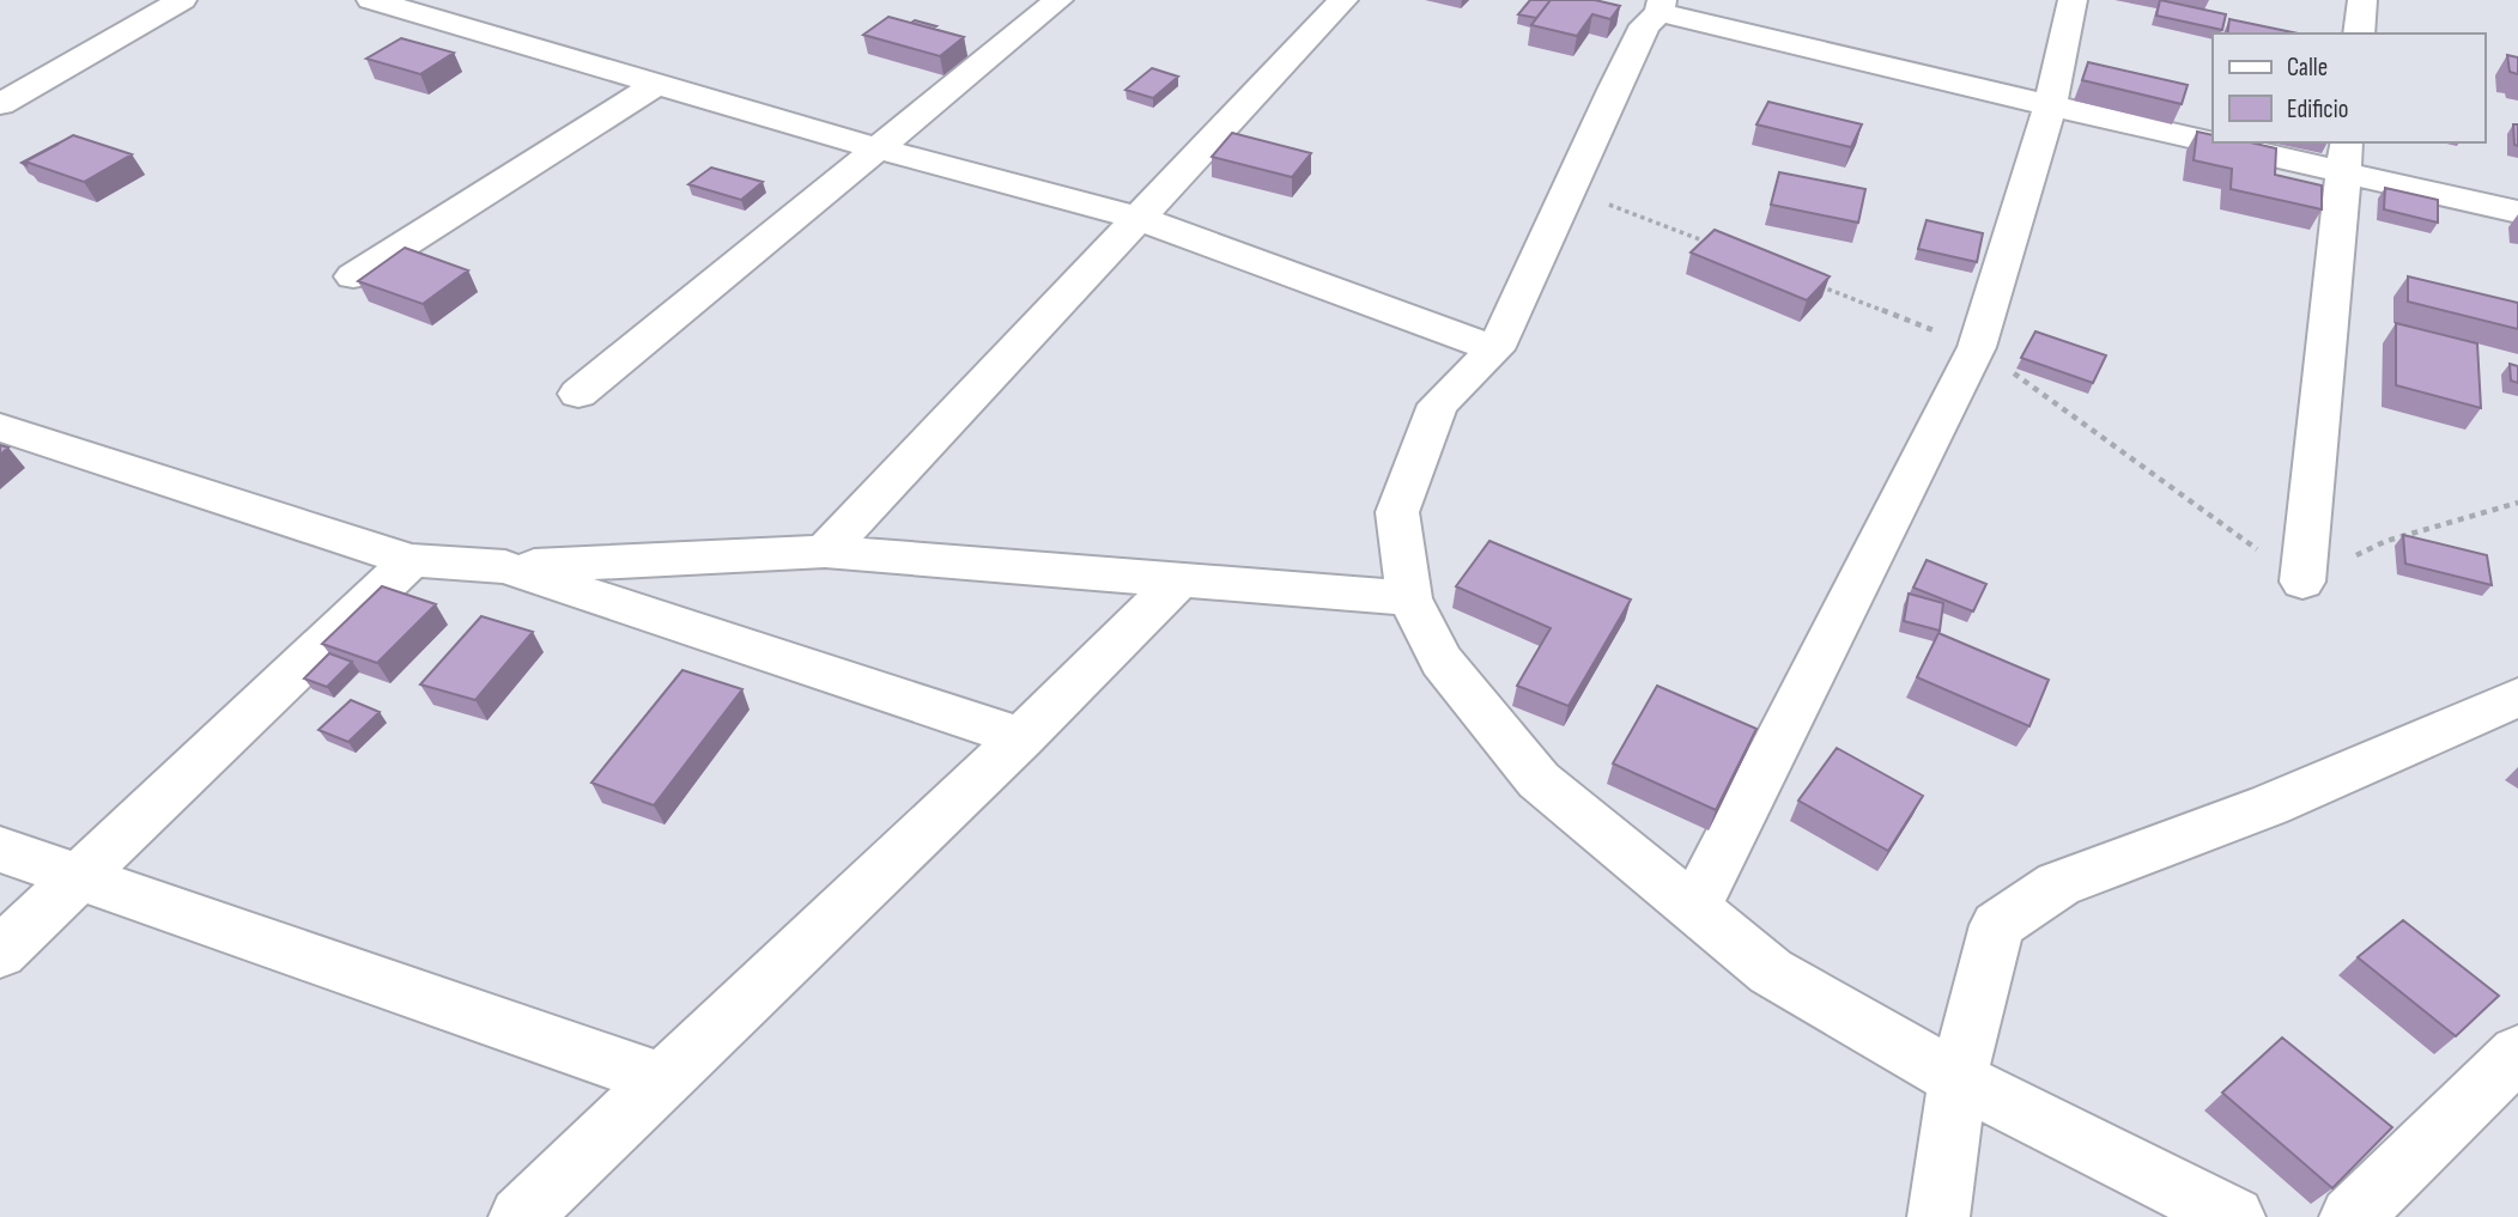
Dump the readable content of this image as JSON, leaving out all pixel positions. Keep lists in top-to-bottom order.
{
  "legend": ["Calle", "Edificio"]
}
